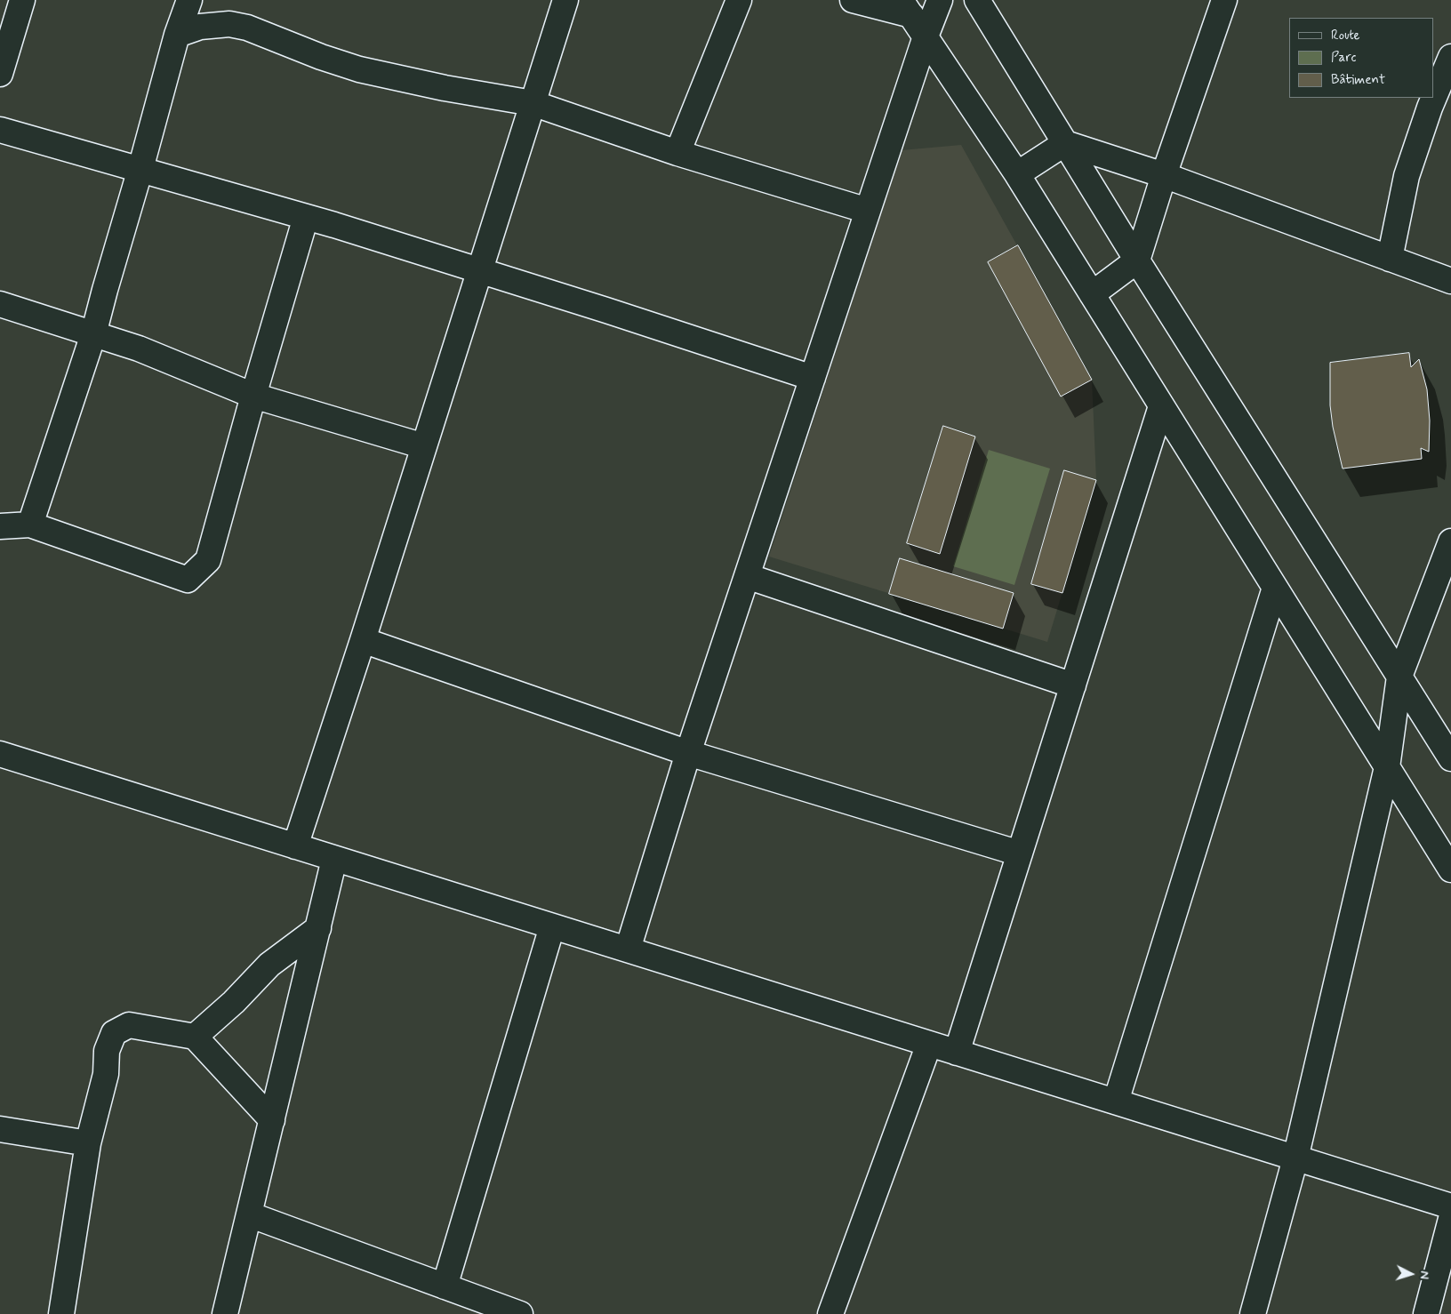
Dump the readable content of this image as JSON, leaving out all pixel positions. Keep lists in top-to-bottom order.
{
  "legend": ["Route", "Parc", "Bâtiment"],
  "north": "right"
}
